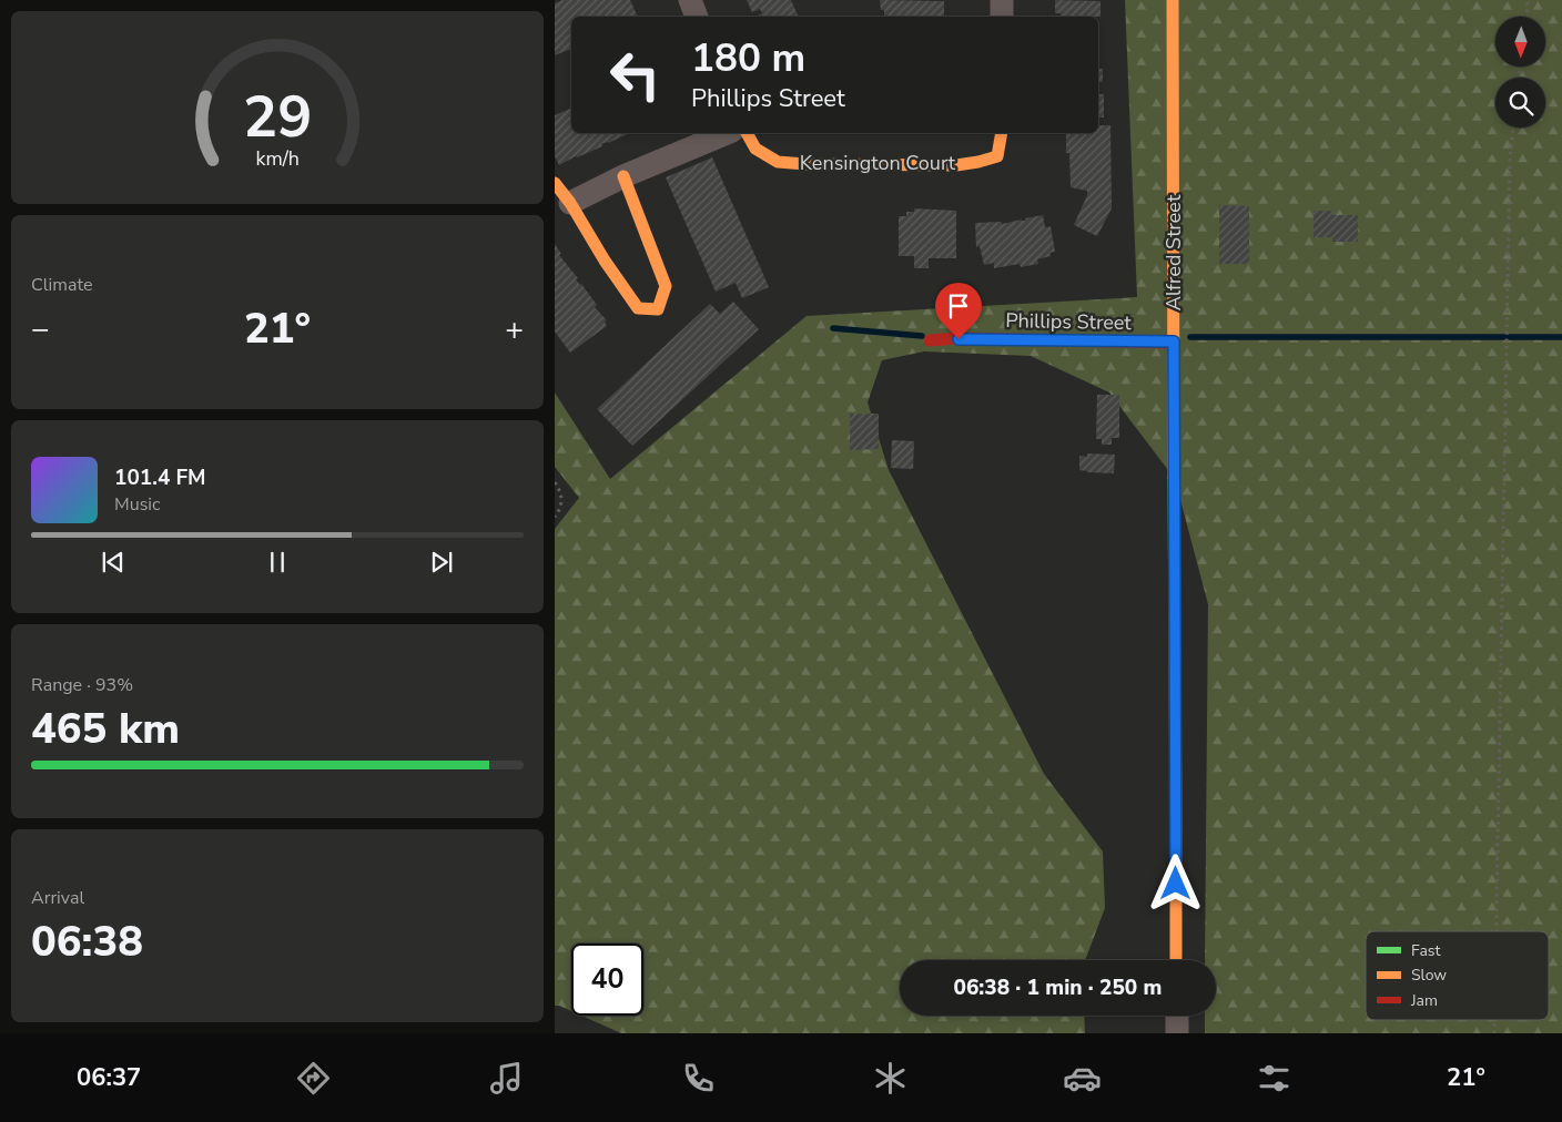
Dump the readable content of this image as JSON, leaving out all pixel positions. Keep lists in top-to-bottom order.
{
  "streets": {
    "street": ["Kensington Court", "Alfred Street", "Phillips Street"]
  },
  "crossings": [
    ["Alfred Street", "Phillips Street"]
  ],
  "legend": ["Fast", "Slow", "Jam"],
  "north": "bottom",
  "page": {
    "turn": ["180 m", "Phillips Street"],
    "tile": [
      "Climate",
      ["Range · 93%", "465 km"],
      ["Arrival", "06:38"]
    ],
    "heat": ["−", "21°", "+"],
    "song": ["101.4 FM", "Music"],
    "limit": "40",
    "trip": "06:38 · 1 min · 250 m",
    "tabs": ["06:37", "21°"],
    "gauge": ["29", "km/h"]
  }
}
